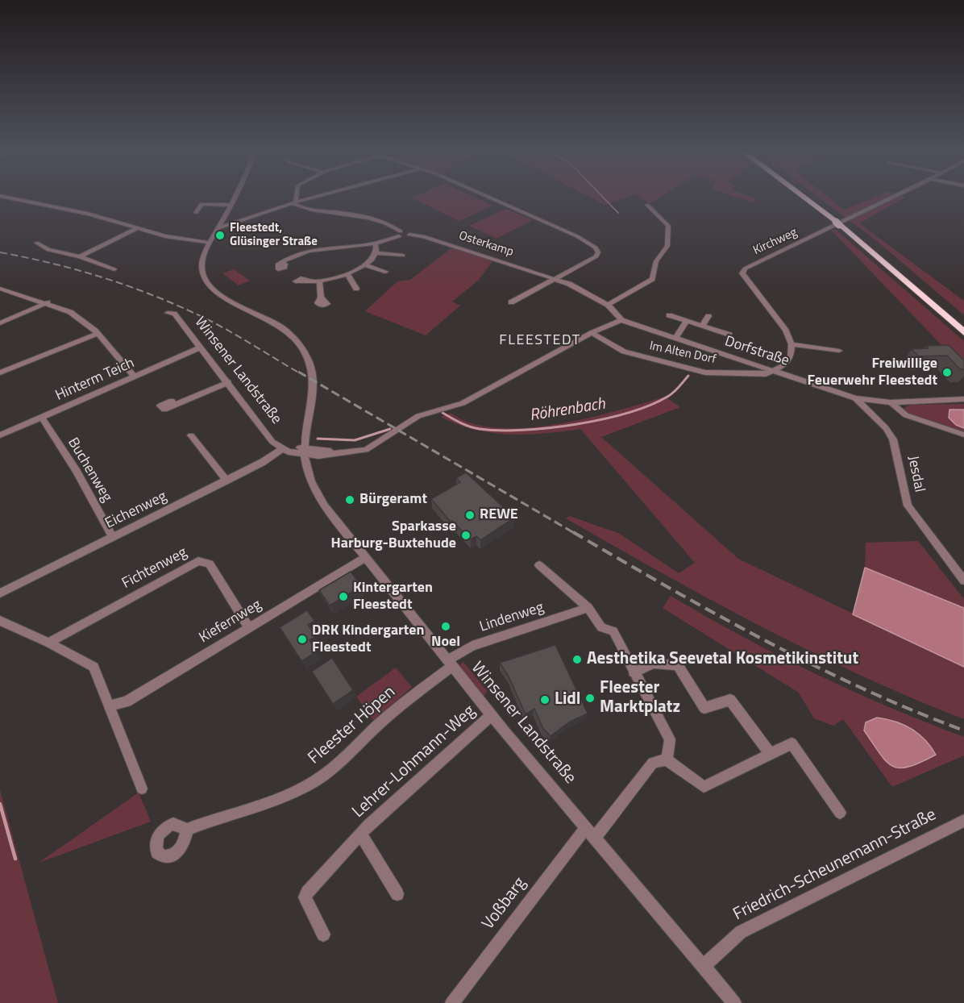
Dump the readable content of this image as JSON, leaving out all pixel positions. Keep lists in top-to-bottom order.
{
  "streets": {
    "street": [
      "Kirchweg",
      "Osterkamp",
      "Dorfstraße",
      "Im Alten Dorf",
      "Winsener Landstraße",
      "Hinterm Teich",
      "Buchenweg",
      "Jesdal",
      "Eichenweg",
      "Fichtenweg",
      "Lindenweg",
      "Kiefernweg",
      "Fleester Höpen",
      "Lehrer-Lohmann-Weg",
      "Friedrich-Scheunemann-Straße",
      "Voßbarg"
    ]
  },
  "crossings": [
    ["Osterkamp", "Dorfstraße"],
    ["Dorfstraße", "Im Alten Dorf"],
    ["Dorfstraße", "Jesdal"],
    ["Winsener Landstraße", "Hinterm Teich"],
    ["Winsener Landstraße", "Eichenweg"],
    ["Winsener Landstraße", "Lindenweg"],
    ["Winsener Landstraße", "Kiefernweg"],
    ["Winsener Landstraße", "Fleester Höpen"],
    ["Winsener Landstraße", "Lehrer-Lohmann-Weg"],
    ["Winsener Landstraße", "Friedrich-Scheunemann-Straße"],
    ["Winsener Landstraße", "Voßbarg"],
    ["Hinterm Teich", "Buchenweg"],
    ["Buchenweg", "Eichenweg"],
    ["Fichtenweg", "Kiefernweg"],
    ["Lindenweg", "Fleester Höpen"]
  ],
  "districts": ["FLEESTEDT"],
  "water": ["Röhrenbach"],
  "places": [
    "Fleestedt, Glüsinger Straße",
    "Freiwillige Feuerwehr Fleestedt",
    "Bürgeramt",
    "REWE",
    "Sparkasse Harburg-Buxtehude",
    "Kintergarten Fleestedt",
    "Noel",
    "DRK Kindergarten Fleestedt",
    "Aesthetika Seevetal Kosmetikinstitut",
    "Fleester Marktplatz",
    "Lidl"
  ]
}
